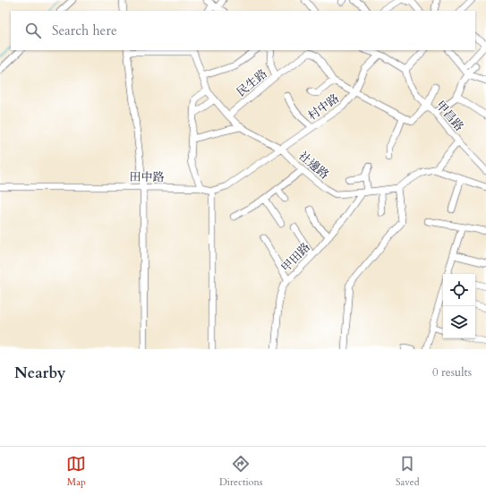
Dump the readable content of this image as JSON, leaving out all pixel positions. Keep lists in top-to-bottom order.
{
  "streets": {
    "street": [
      "民生路",
      "村中路",
      "甲昌路",
      "社邊路",
      "田中路",
      "甲田路"
    ]
  },
  "crossings": [
    ["民生路", "村中路"],
    ["民生路", "社邊路"],
    ["村中路", "社邊路"],
    ["甲昌路", "社邊路"],
    ["社邊路", "甲田路"]
  ],
  "page": {
    "search": "Search here",
    "heading": ["Nearby", "0 results"],
    "nav": ["Map", "Directions", "Saved"]
  }
}
